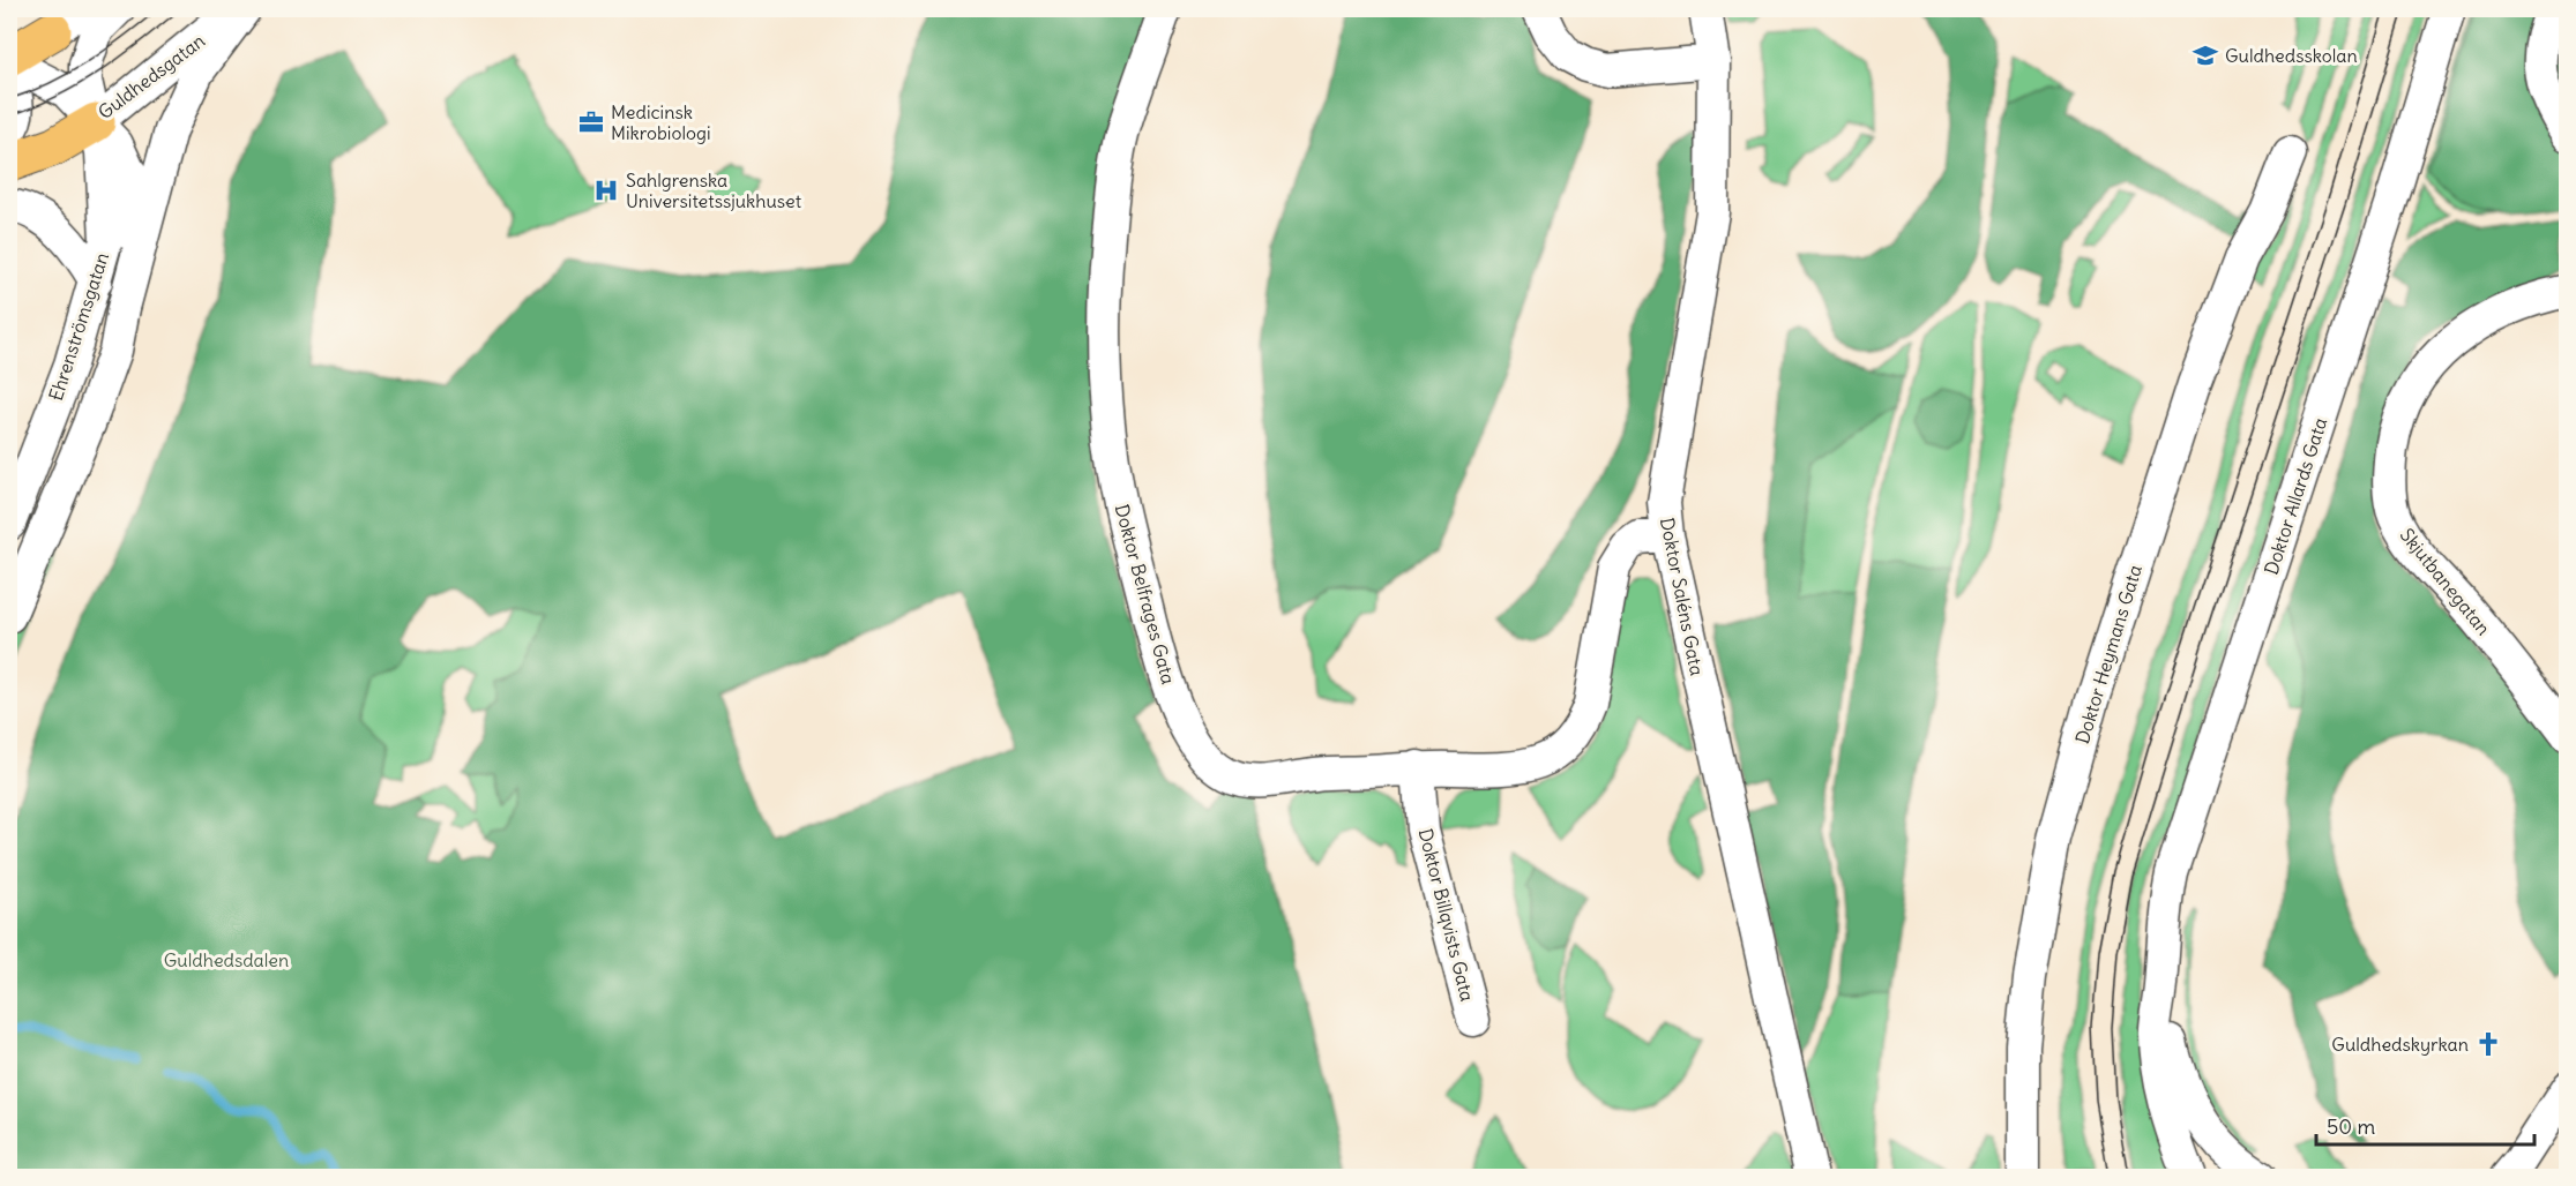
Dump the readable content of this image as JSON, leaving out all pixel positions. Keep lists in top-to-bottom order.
{
  "streets": {
    "street": [
      "Guldhedsgatan",
      "Ehrenströmsgatan",
      "Doktor Allards Gata",
      "Skjutbanegatan",
      "Doktor Belfrages Gata",
      "Doktor Saléns Gata",
      "Doktor Heymans Gata",
      "Doktor Billqvists Gata"
    ]
  },
  "crossings": [
    ["Guldhedsgatan", "Ehrenströmsgatan"],
    ["Doktor Belfrages Gata", "Doktor Saléns Gata"],
    ["Doktor Belfrages Gata", "Doktor Billqvists Gata"]
  ],
  "parks": ["Guldhedsdalen"],
  "places": {
    "school or university": ["Guldhedsskolan"],
    "office": ["Medicinsk Mikrobiologi"],
    "hospital": ["Sahlgrenska Universitetssjukhuset"],
    "church": ["Guldhedskyrkan"]
  },
  "scale_bar": "50 m"
}
